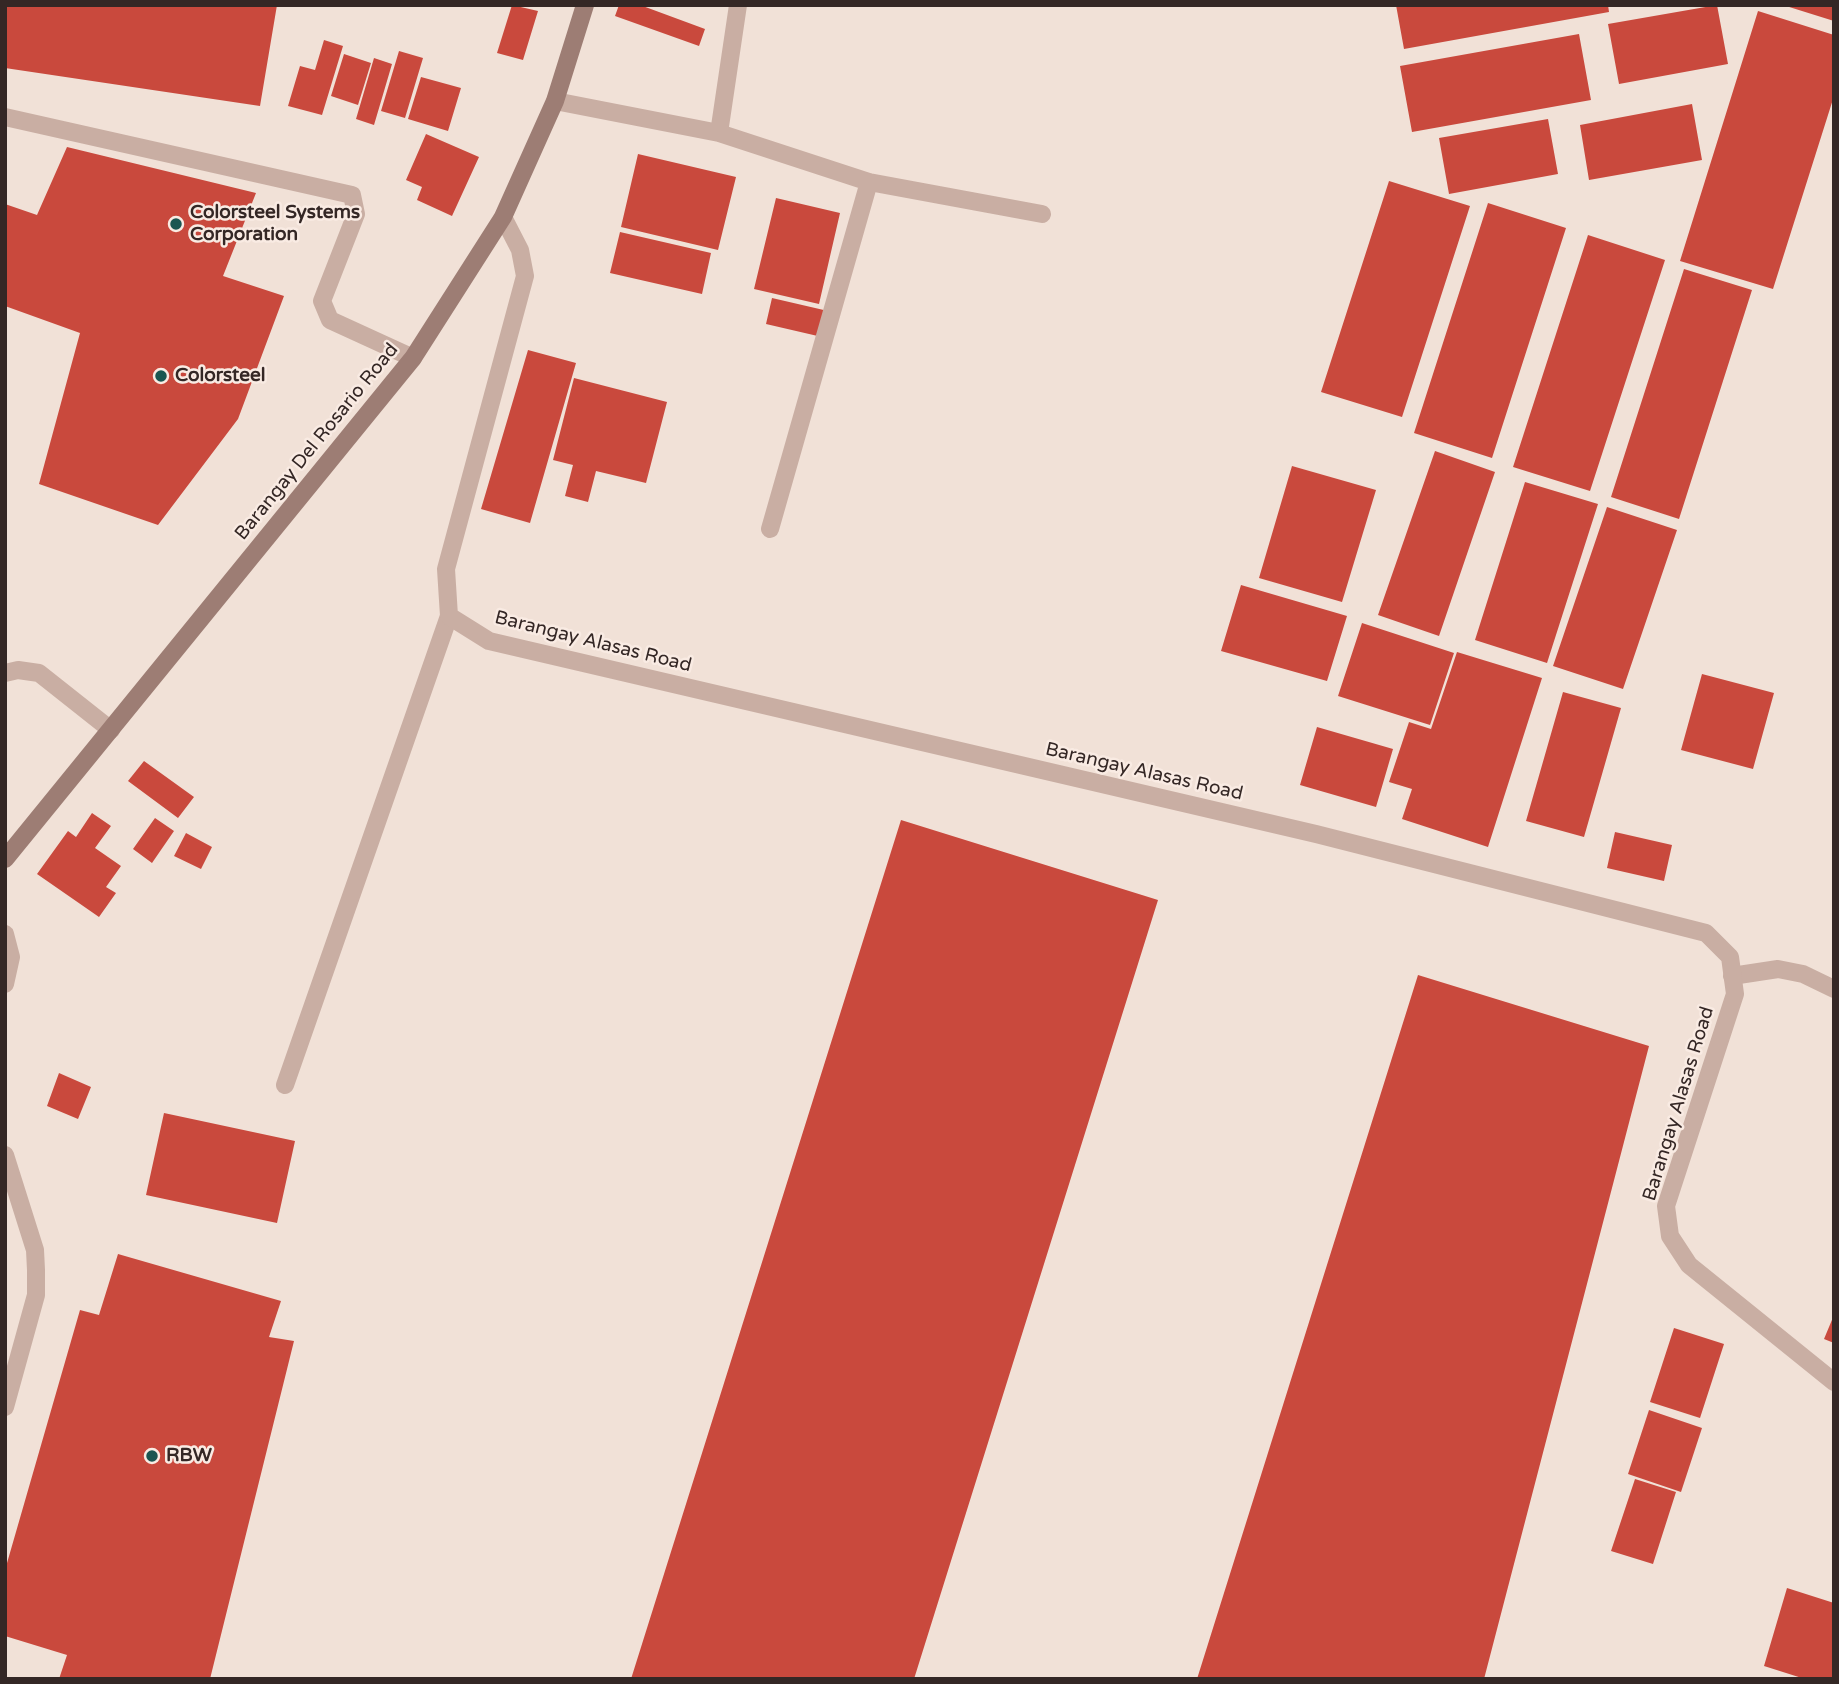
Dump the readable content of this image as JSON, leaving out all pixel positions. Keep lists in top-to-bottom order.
{
  "streets": {
    "main road": ["Barangay Del Rosario Road"],
    "street": ["Barangay Alasas Road"]
  },
  "places": ["Colorsteel Systems Corporation", "Colorsteel", "RBW"]
}
